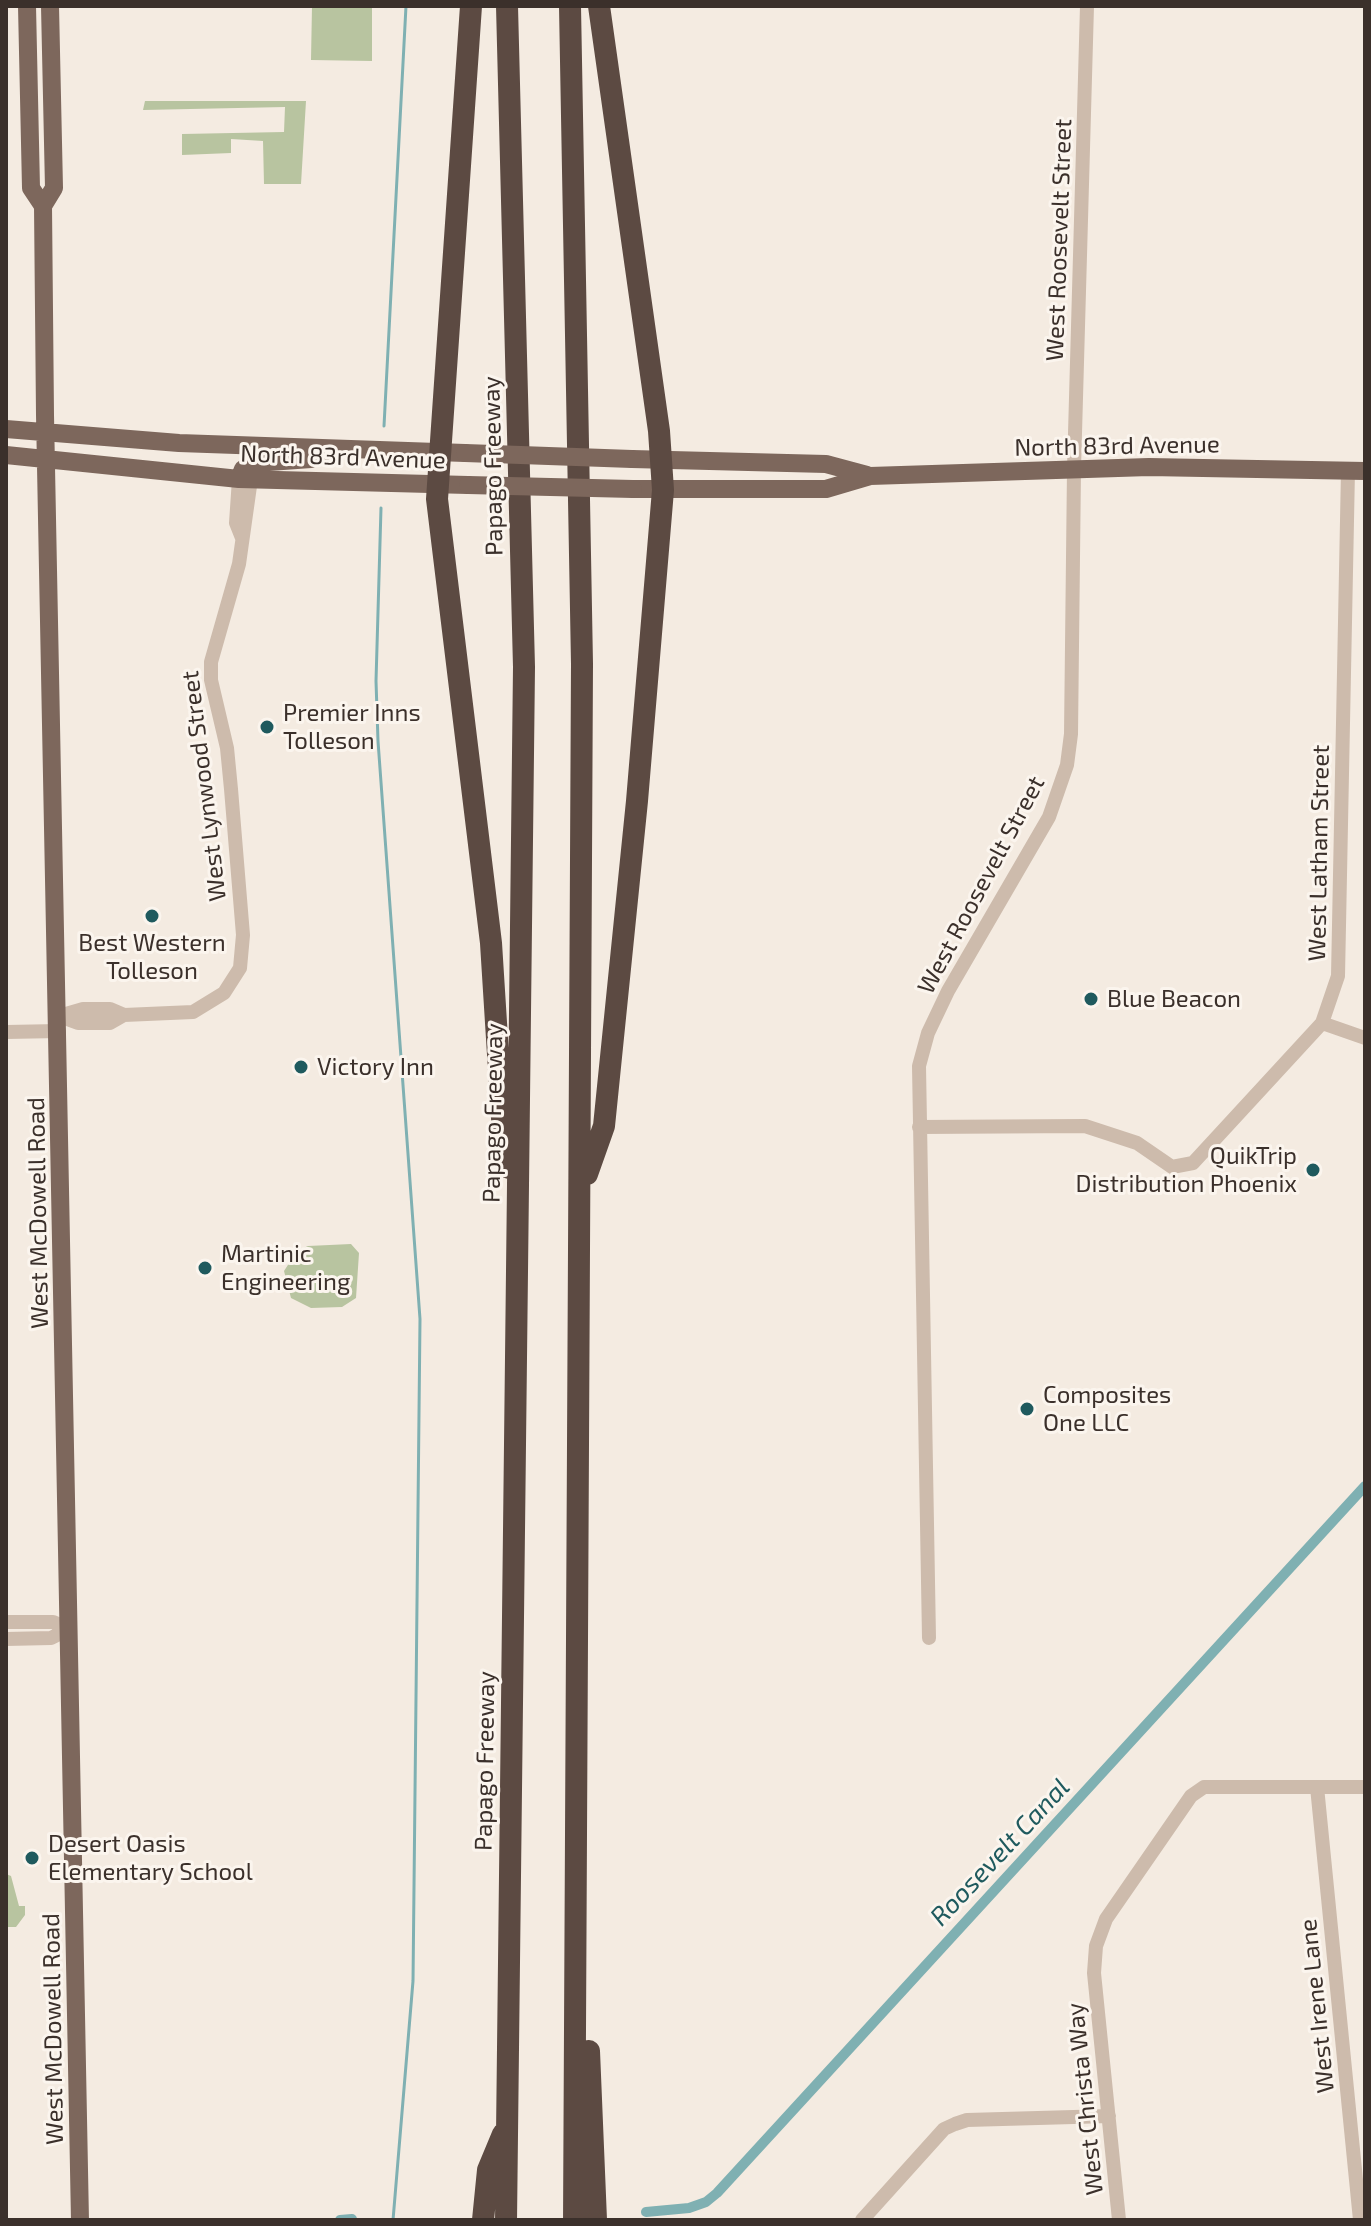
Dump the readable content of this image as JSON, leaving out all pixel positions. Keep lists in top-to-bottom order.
{
  "streets": {
    "highway": ["Papago Freeway"],
    "main road": ["North 83rd Avenue", "West McDowell Road"],
    "street": [
      "West Roosevelt Street",
      "West Lynwood Street",
      "West Latham Street",
      "West Irene Lane",
      "West Christa Way"
    ]
  },
  "crossings": [
    ["West Roosevelt Street", "North 83rd Avenue"],
    ["West Roosevelt Street", "West Latham Street"],
    ["North 83rd Avenue", "West Lynwood Street"],
    ["North 83rd Avenue", "West Latham Street"],
    ["North 83rd Avenue", "West McDowell Road"],
    ["West Lynwood Street", "West McDowell Road"],
    ["West Irene Lane", "West Christa Way"]
  ],
  "water": ["Roosevelt Canal"],
  "places": [
    "Premier Inns Tolleson",
    "Best Western Tolleson",
    "Blue Beacon",
    "Victory Inn",
    "QuikTrip Distribution Phoenix",
    "Martinic Engineering",
    "Composites One LLC",
    "Desert Oasis Elementary School"
  ]
}
